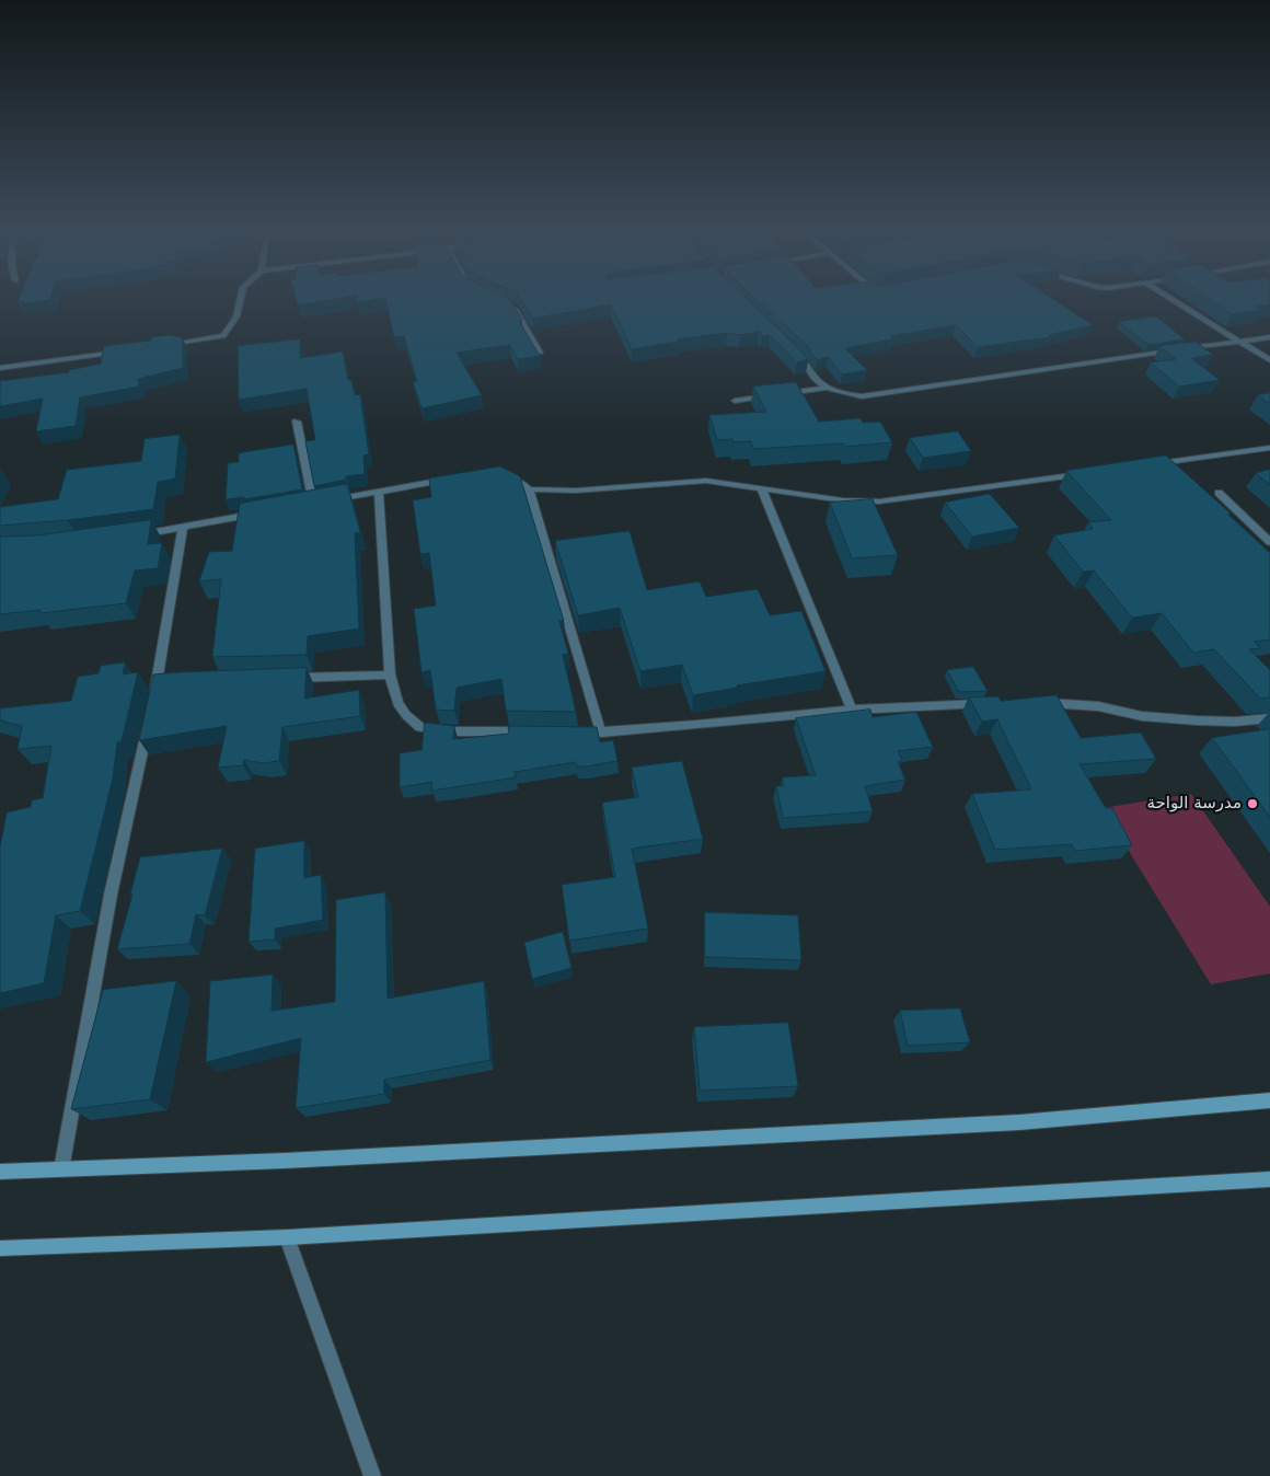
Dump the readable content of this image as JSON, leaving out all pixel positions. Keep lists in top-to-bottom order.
{
  "places": ["مدرسة الواحة"]
}
